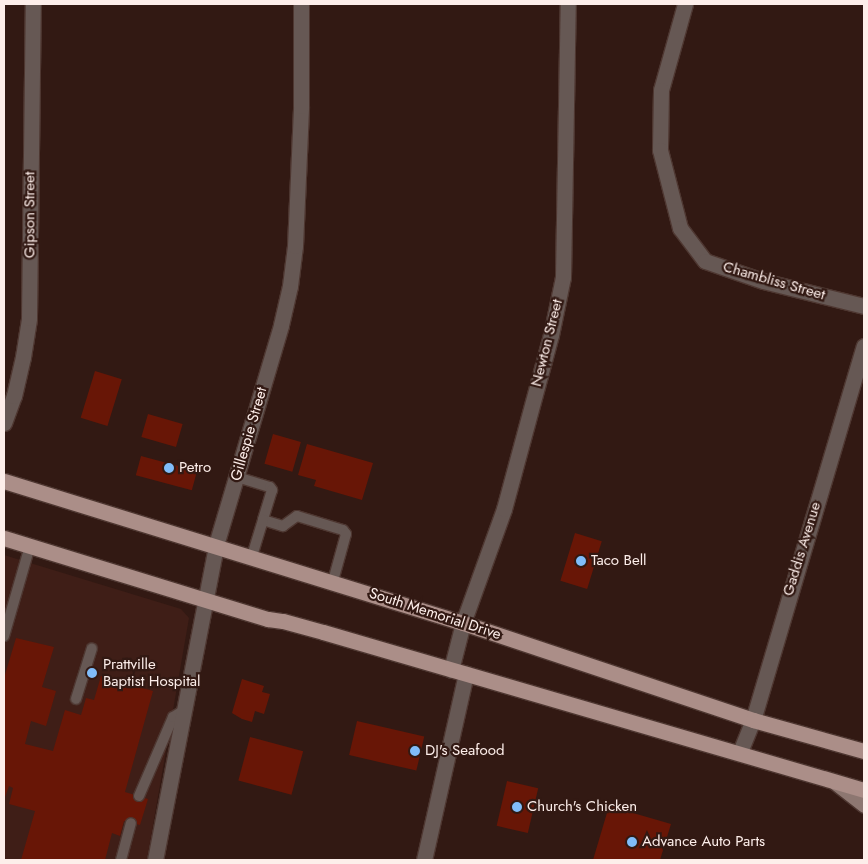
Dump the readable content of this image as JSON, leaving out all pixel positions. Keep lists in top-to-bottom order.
{
  "streets": {
    "main road": ["South Memorial Drive"],
    "street": [
      "Gipson Street",
      "Chambliss Street",
      "Newton Street",
      "Gillespie Street",
      "Gaddis Avenue"
    ]
  },
  "crossings": [
    ["Newton Street", "South Memorial Drive"],
    ["Gillespie Street", "South Memorial Drive"],
    ["Gaddis Avenue", "South Memorial Drive"]
  ],
  "places": [
    "Petro",
    "Taco Bell",
    "Prattville Baptist Hospital",
    "DJ's Seafood",
    "Church's Chicken",
    "Advance Auto Parts"
  ]
}
